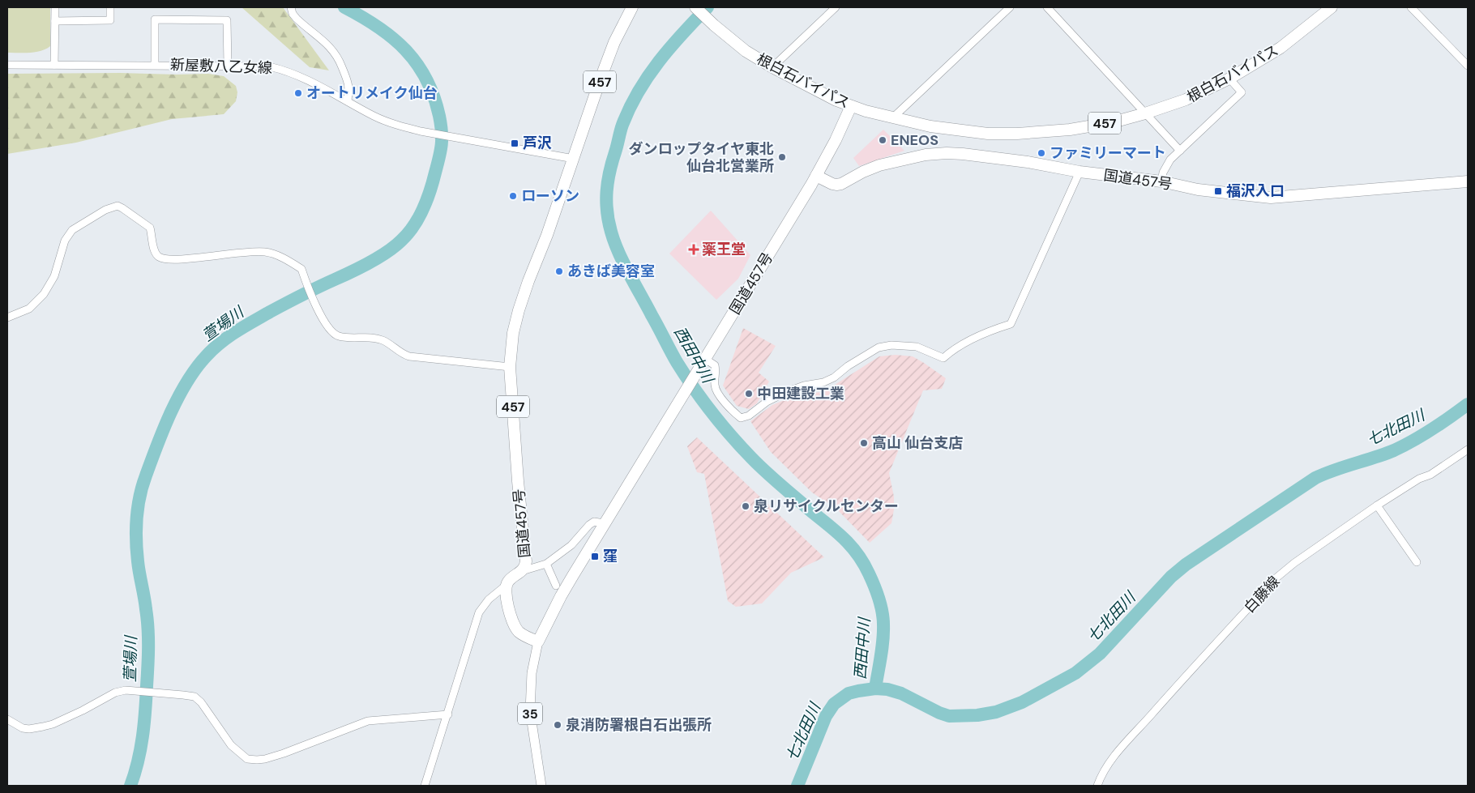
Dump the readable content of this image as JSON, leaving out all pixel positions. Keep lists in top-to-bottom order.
{
  "streets": {
    "highway": ["根白石バイパス", "457", "国道457号"],
    "main road": ["35"],
    "street": ["新屋敷八乙女線", "白藤線"]
  },
  "crossings": [
    ["新屋敷八乙女線", "国道457号"],
    ["根白石バイパス", "国道457号"],
    ["国道457号", "35"]
  ],
  "water": ["萱場川", "西田中川", "七北田川"],
  "places": {
    "other": [
      "オートリメイク仙台",
      "ENEOS",
      "ファミリーマート",
      "ダンロップタイヤ東北 仙台北営業所",
      "ローソン",
      "あきば美容室",
      "中田建設工業",
      "高山 仙台支店",
      "泉リサイクルセンター",
      "泉消防署根白石出張所"
    ],
    "transit": ["芦沢", "福沢入口", "窪"],
    "health": ["薬王堂"]
  }
}
